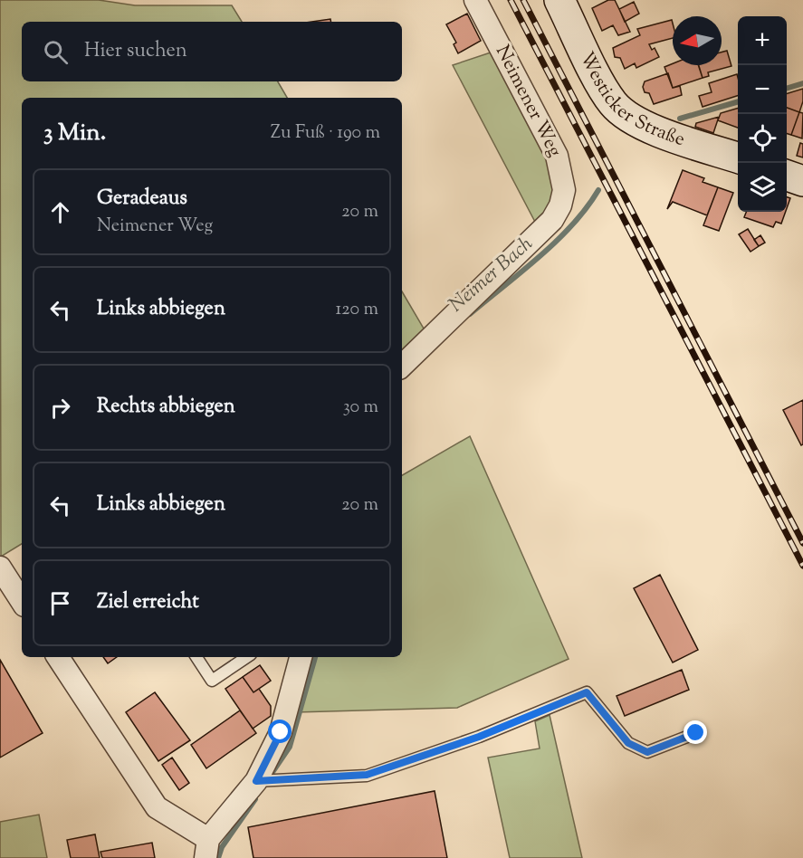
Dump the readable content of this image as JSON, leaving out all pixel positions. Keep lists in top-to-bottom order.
{
  "streets": {
    "main road": ["Westicker Straße"],
    "street": ["Neimener Weg"]
  },
  "water": ["Neimer Bach"],
  "north": "left",
  "page": {
    "map_buttons": ["+", "−"],
    "search": "Hier suchen",
    "heading": ["3 Min.", "Zu Fuß · 190 m"],
    "list": [
      ["Geradeaus", "Neimener Weg", "20 m"],
      ["Links abbiegen", "120 m"],
      ["Rechts abbiegen", "30 m"],
      ["Links abbiegen", "20 m"],
      "Ziel erreicht"
    ]
  }
}
